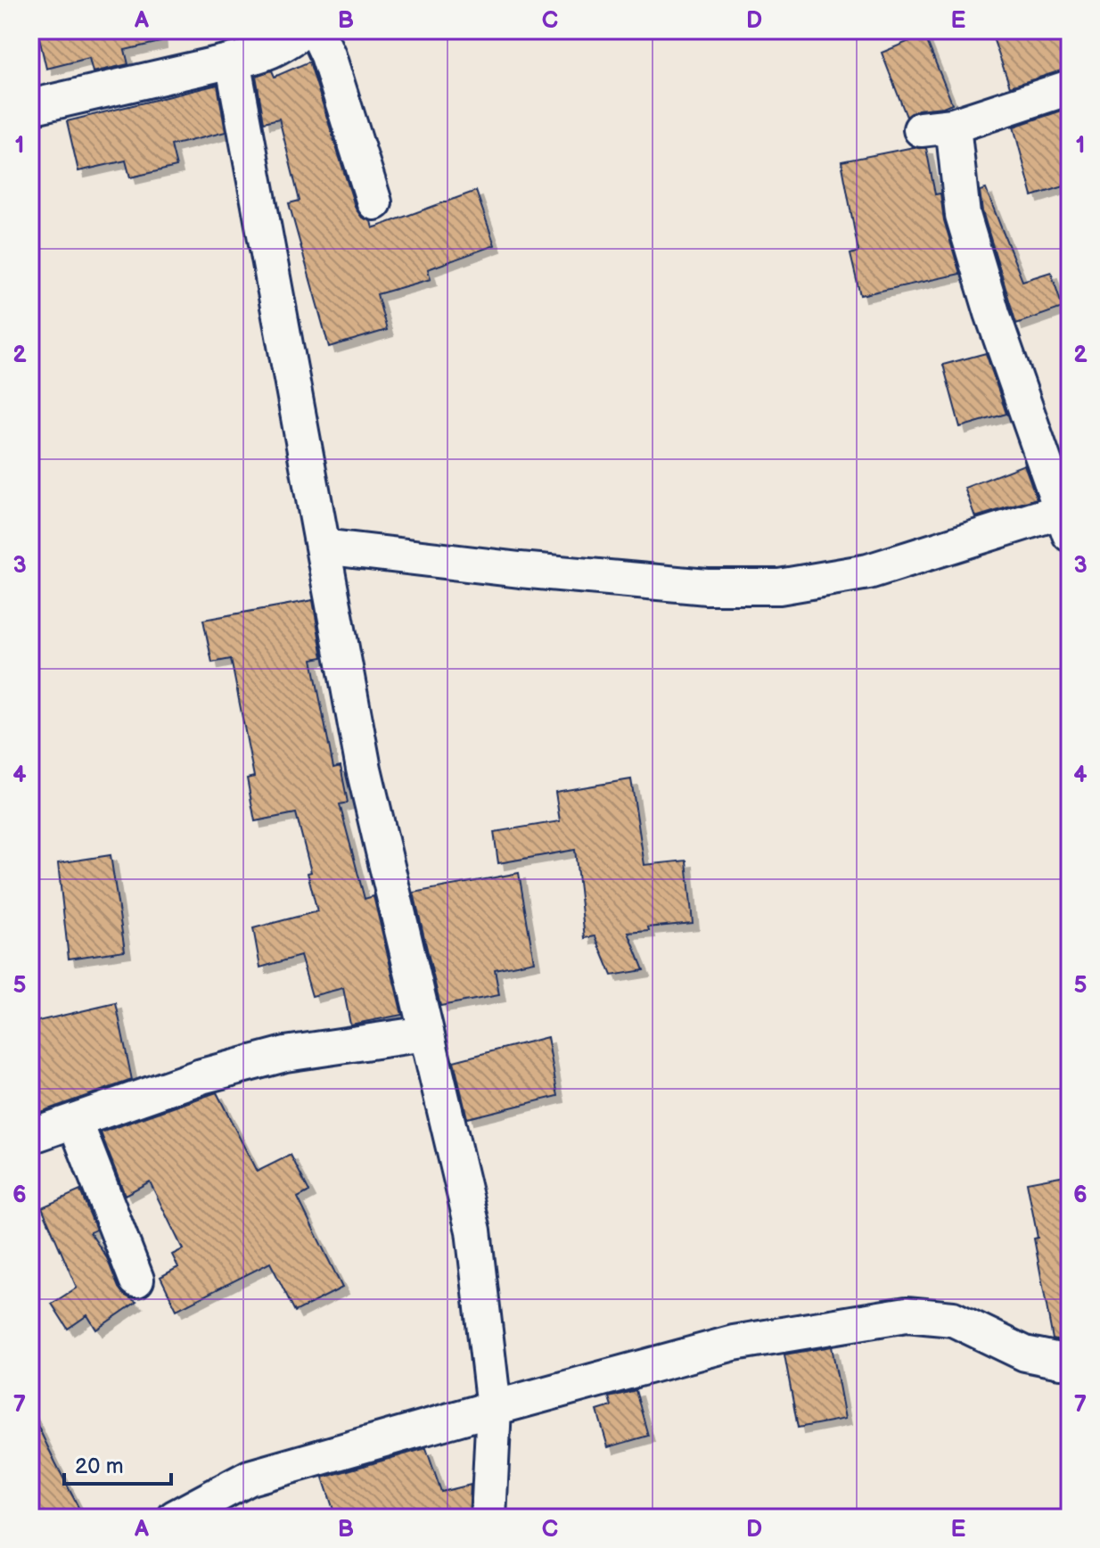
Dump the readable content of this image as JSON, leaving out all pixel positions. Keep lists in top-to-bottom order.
{
  "scale_bar": "20 m",
  "grid": {
    "columns": [
      "A",
      "B",
      "C",
      "D",
      "E"
    ],
    "rows": [
      "1",
      "2",
      "3",
      "4",
      "5",
      "6",
      "7"
    ]
  }
}
